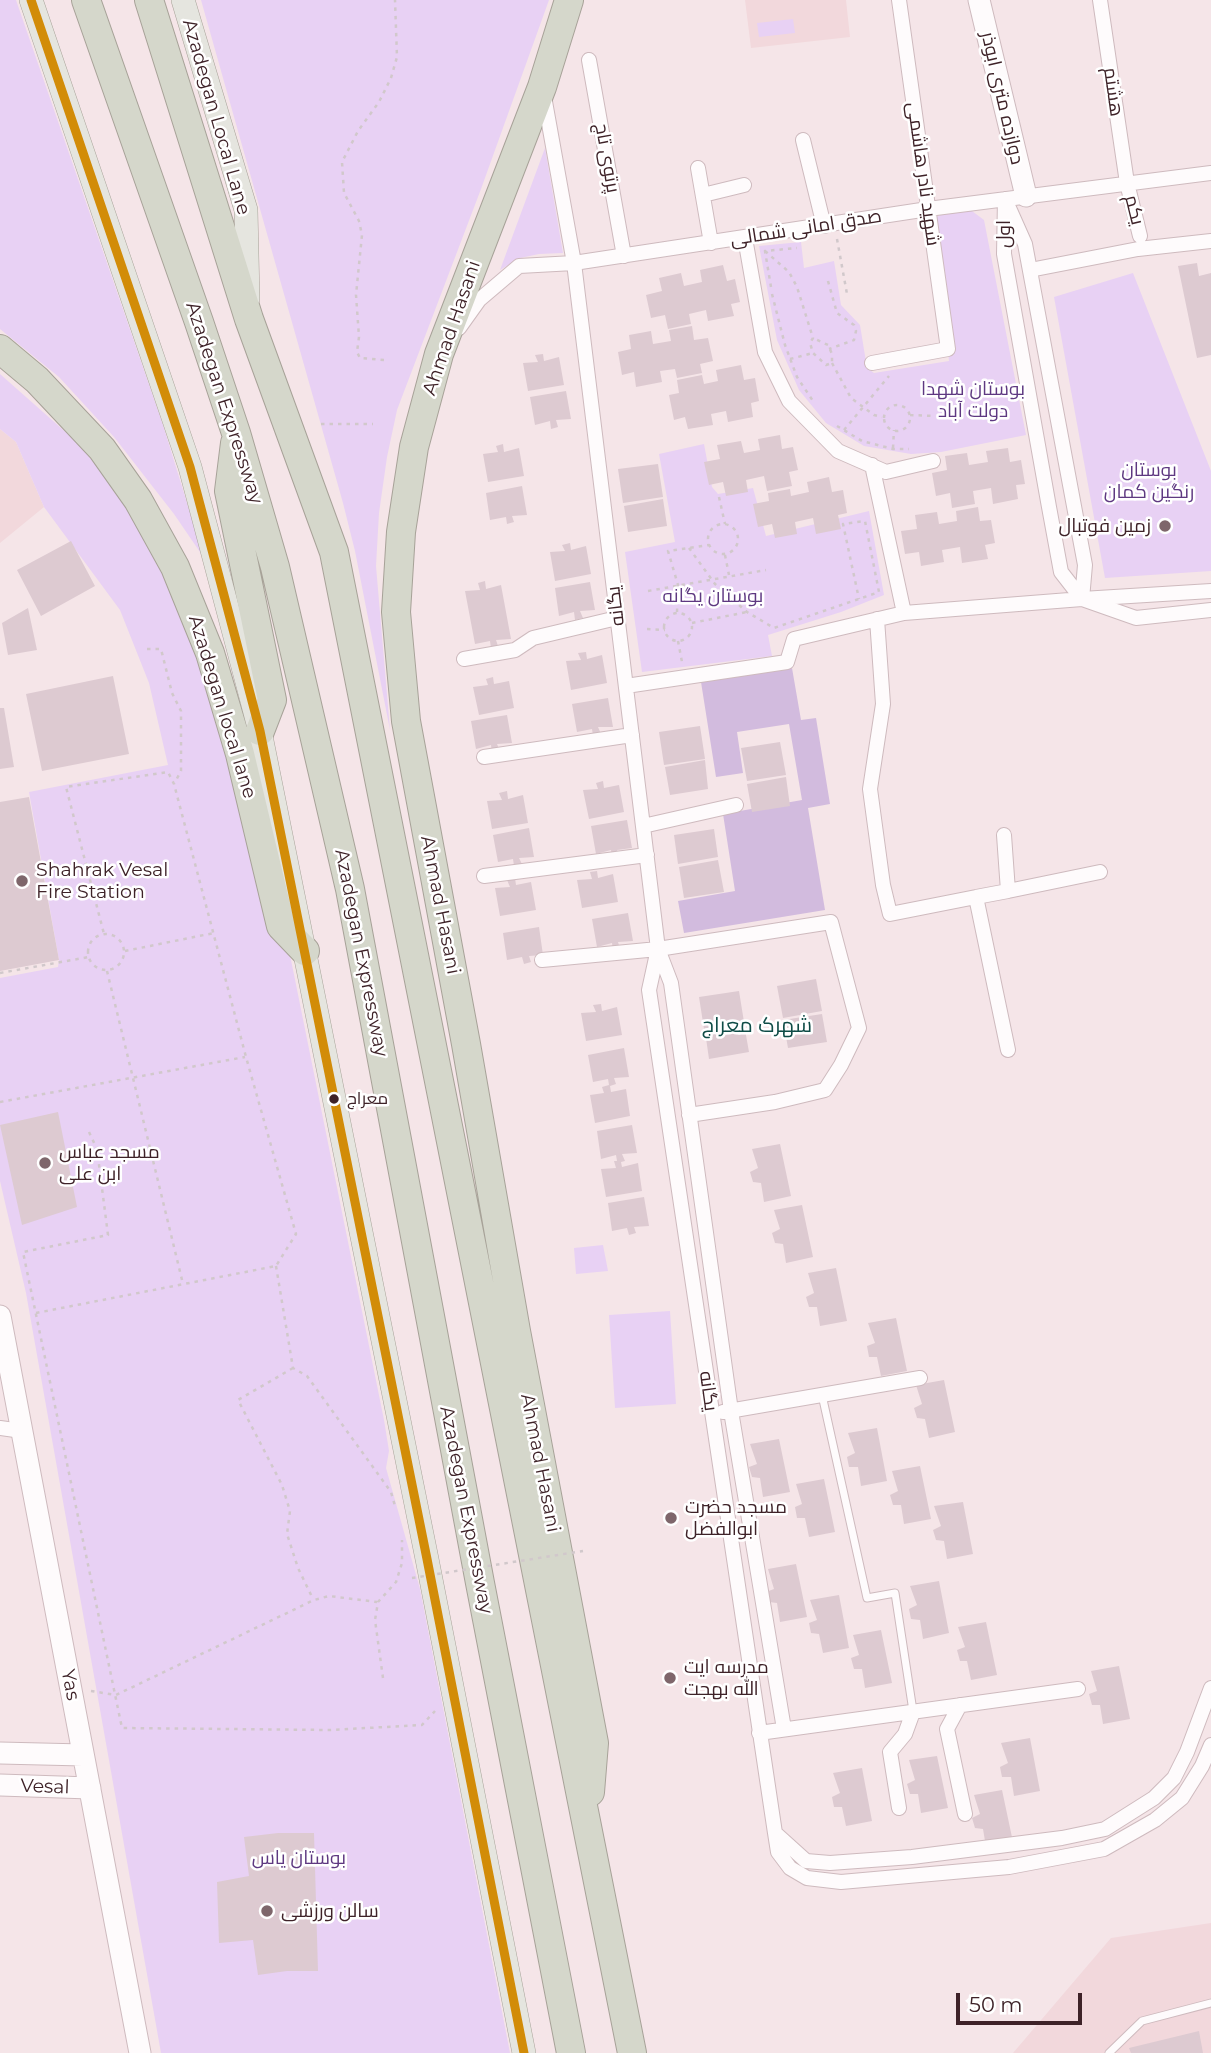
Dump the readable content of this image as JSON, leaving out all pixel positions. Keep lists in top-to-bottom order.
{
  "streets": {
    "highway": ["Ahmad Hasani", "Azadegan Expressway", "Azadegan local lane"],
    "main road": ["Azadegan Local Lane"],
    "street": [
      "هشتم",
      "دوازده متری ابوذر",
      "پرتوی تاج",
      "شهید نادر هاشمی",
      "یکم",
      "صدق امانی شمالی",
      "اول",
      "یگانه",
      "Yas",
      "Vesal"
    ]
  },
  "crossings": [
    ["هشتم", "یکم"],
    ["هشتم", "صدق امانی شمالی"],
    ["دوازده متری ابوذر", "صدق امانی شمالی"],
    ["دوازده متری ابوذر", "اول"],
    ["پرتوی تاج", "صدق امانی شمالی"],
    ["شهید نادر هاشمی", "صدق امانی شمالی"],
    ["یکم", "صدق امانی شمالی"],
    ["صدق امانی شمالی", "اول"],
    ["صدق امانی شمالی", "Ahmad Hasani"],
    ["صدق امانی شمالی", "یگانه"],
    ["Ahmad Hasani", "یگانه"],
    ["Yas", "Vesal"]
  ],
  "districts": ["شهرک معراج"],
  "parks": [
    "بوستان شهدا دولت آباد",
    "بوستان رنگین کمان",
    "بوستان یگانه",
    "بوستان یاس"
  ],
  "places": [
    "زمین فوتبال",
    "Shahrak Vesal Fire Station",
    "معراج",
    "مسجد عباس ابن علی",
    "مسجد حضرت ابوالفضل",
    "مدرسه ایت الله بهجت",
    "سالن ورزشی"
  ],
  "scale_bar": "50 m"
}
